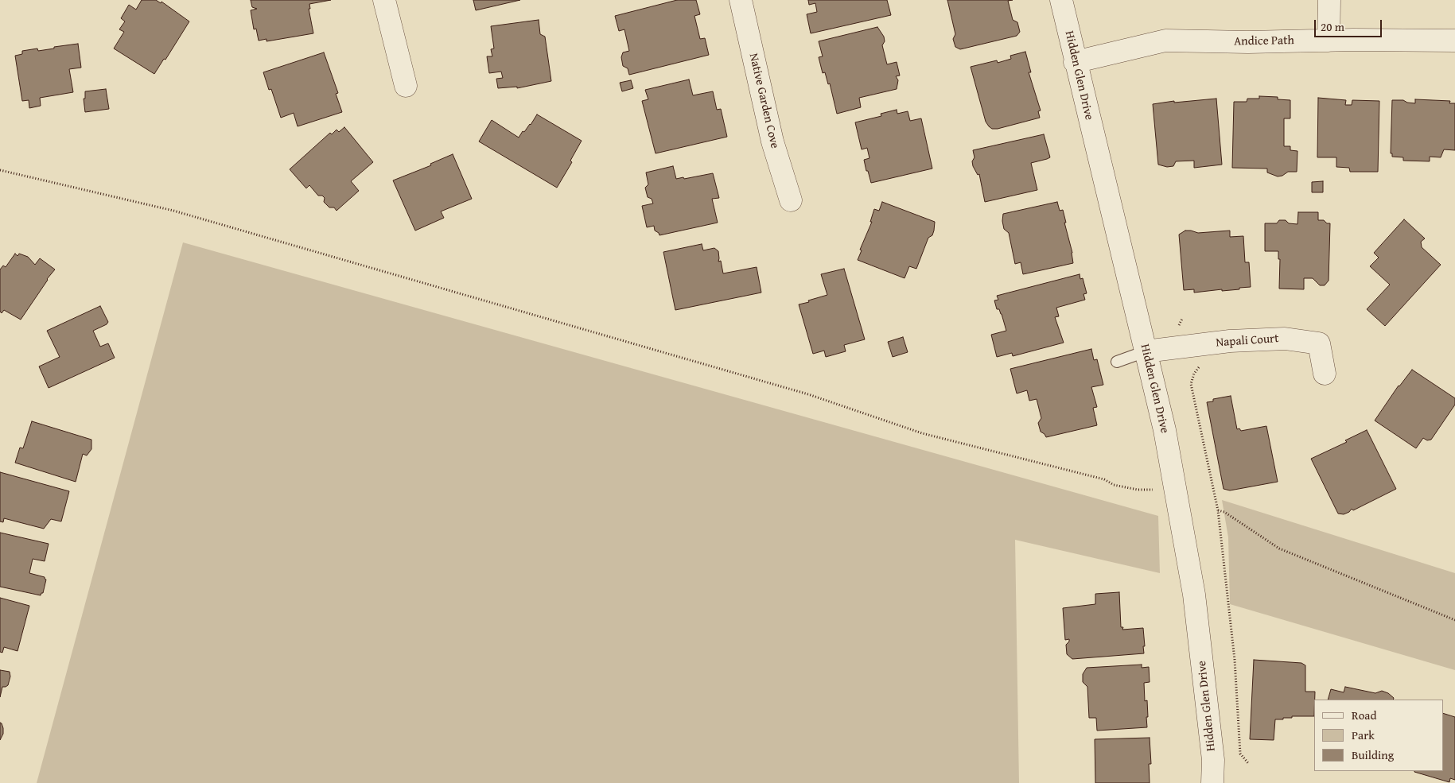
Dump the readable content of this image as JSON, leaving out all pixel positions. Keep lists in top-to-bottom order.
{
  "streets": {
    "street": [
      "Andice Path",
      "Hidden Glen Drive",
      "Native Garden Cove",
      "Napali Court"
    ]
  },
  "crossings": [
    ["Andice Path", "Hidden Glen Drive"],
    ["Hidden Glen Drive", "Napali Court"]
  ],
  "legend": ["Road", "Park", "Building"],
  "scale_bar": "20 m"
}
